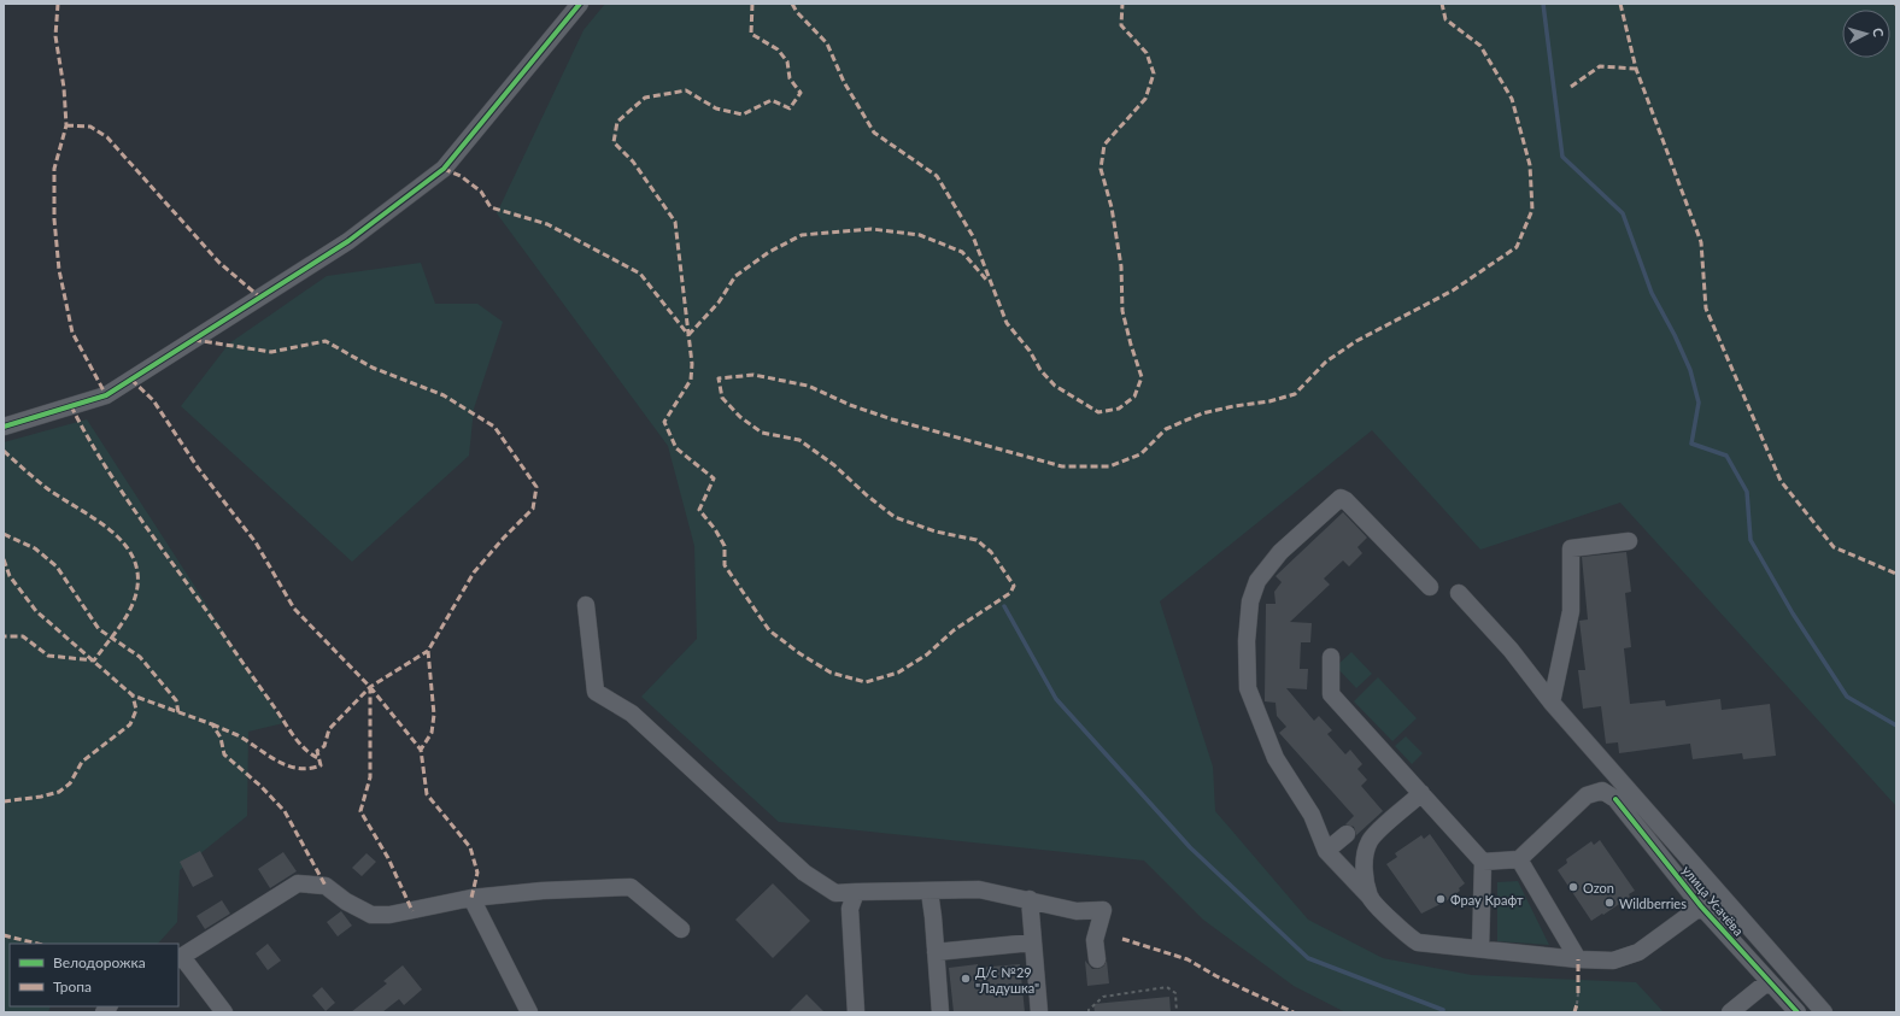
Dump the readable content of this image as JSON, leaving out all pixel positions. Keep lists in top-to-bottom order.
{
  "streets": {
    "street": ["улица Усачёва"]
  },
  "places": [
    "Ozon",
    "Фрау Крафт",
    "Wildberries",
    "Д/с №29 \"Ладушка\""
  ],
  "legend": ["Велодорожка", "Тропа"],
  "north": "right"
}
